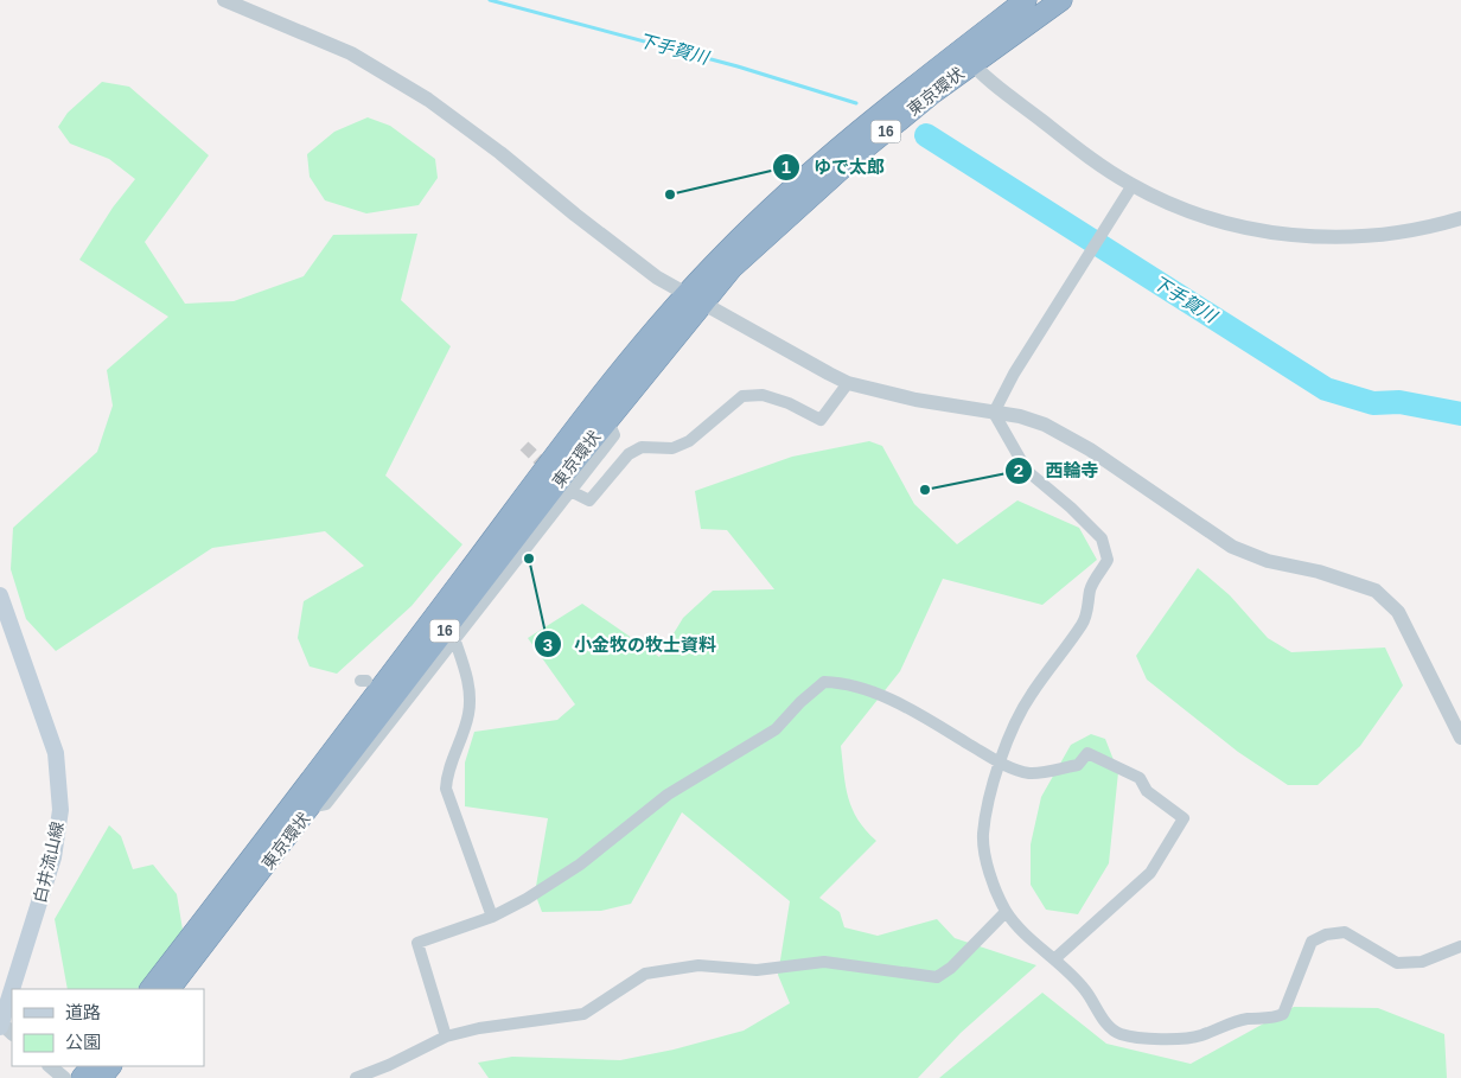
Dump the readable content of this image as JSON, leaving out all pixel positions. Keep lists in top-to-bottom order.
{
  "streets": {
    "highway": ["東京環状", "16"],
    "main road": ["白井流山線"]
  },
  "water": ["下手賀川"],
  "places": ["ゆで太郎", "西輪寺", "小金牧の牧士資料"],
  "legend": ["道路", "公園"]
}
